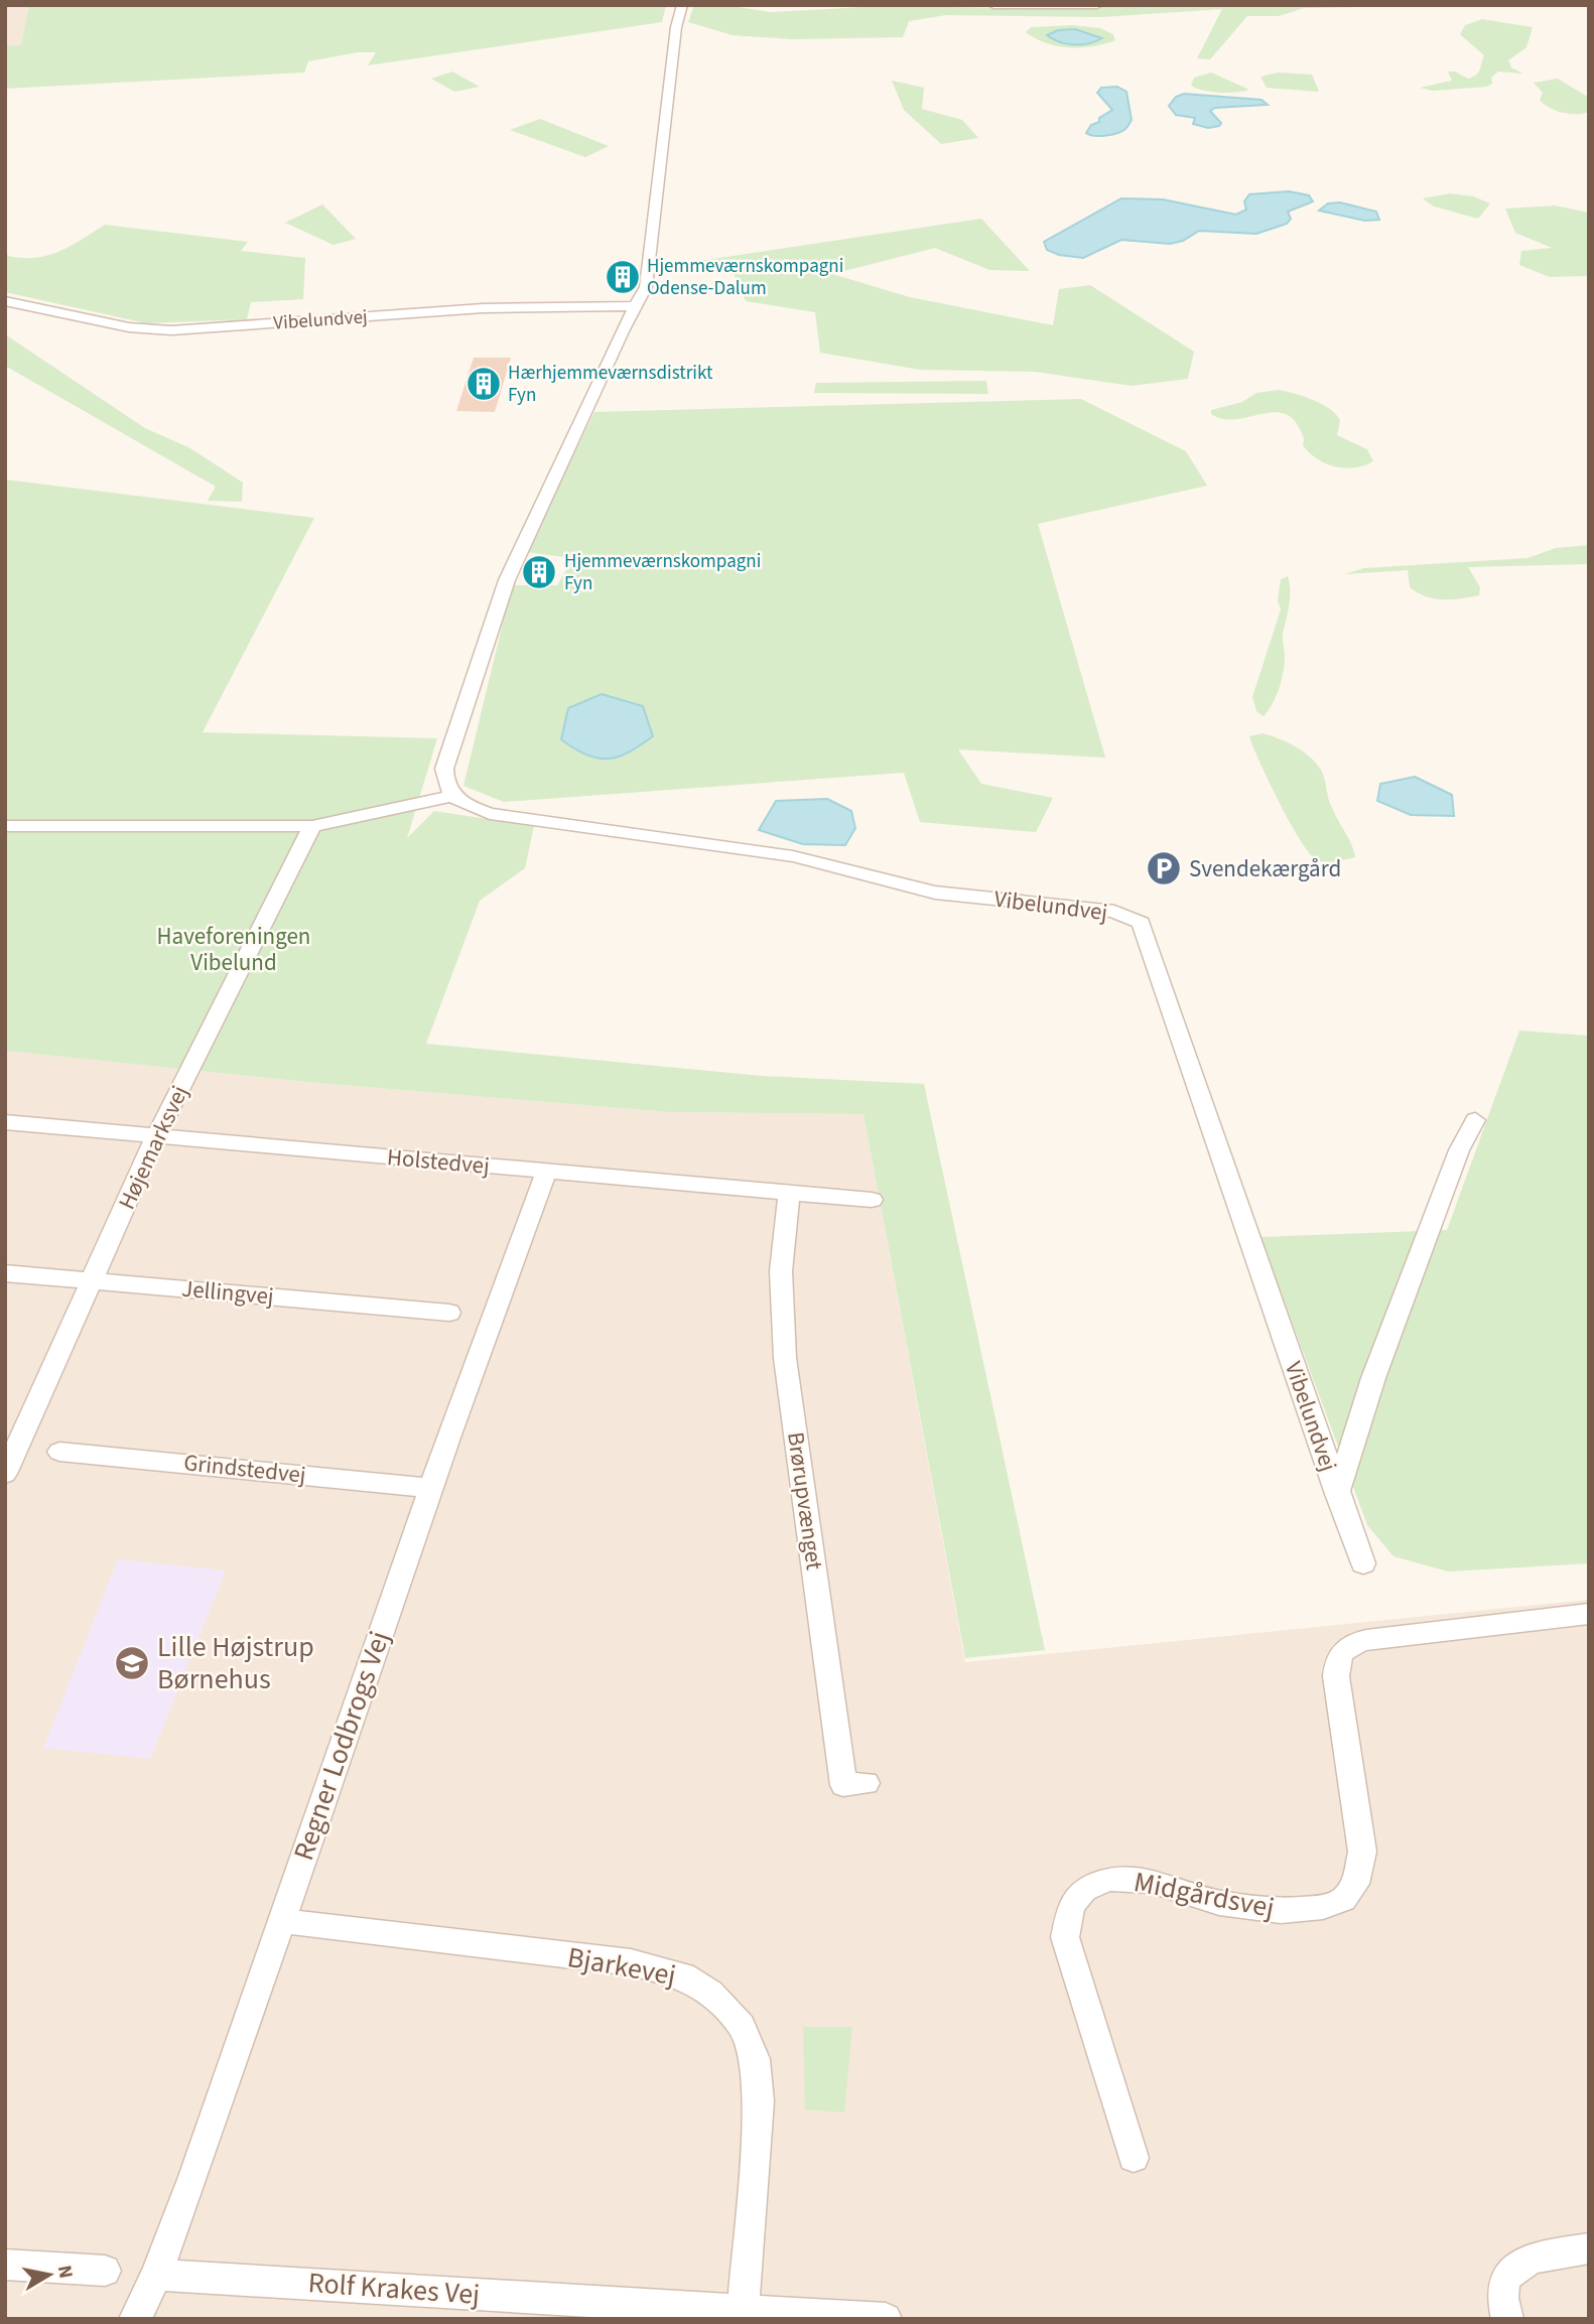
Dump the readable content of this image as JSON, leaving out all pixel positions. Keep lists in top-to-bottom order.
{
  "streets": {
    "street": [
      "Vibelundvej",
      "Højemarksvej",
      "Holstedvej",
      "Jellingvej",
      "Grindstedvej",
      "Brørupvænget",
      "Regner Lodbrogs Vej",
      "Midgårdsvej",
      "Bjarkevej",
      "Rolf Krakes Vej"
    ]
  },
  "crossings": [
    ["Højemarksvej", "Holstedvej"],
    ["Højemarksvej", "Jellingvej"],
    ["Holstedvej", "Brørupvænget"],
    ["Holstedvej", "Regner Lodbrogs Vej"],
    ["Grindstedvej", "Regner Lodbrogs Vej"],
    ["Regner Lodbrogs Vej", "Bjarkevej"],
    ["Regner Lodbrogs Vej", "Rolf Krakes Vej"],
    ["Bjarkevej", "Rolf Krakes Vej"]
  ],
  "parks": ["Haveforeningen Vibelund"],
  "places": {
    "building": ["Hjemmeværnskompagni Odense-Dalum", "Hærhjemmeværnsdistrikt Fyn", "Hjemmeværnskompagni Fyn"],
    "parking": ["Svendekærgård"],
    "school or university": ["Lille Højstrup Børnehus"]
  },
  "north": "right"
}
